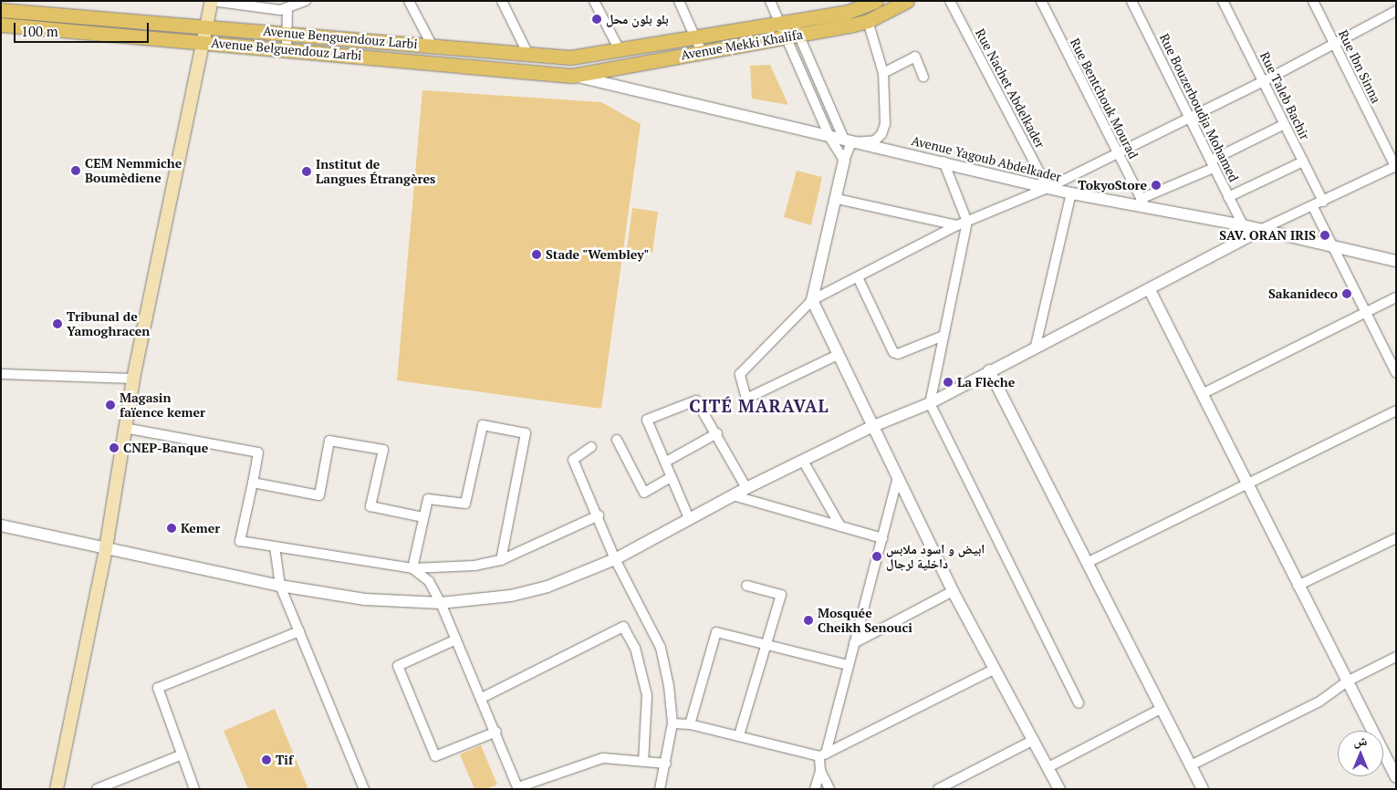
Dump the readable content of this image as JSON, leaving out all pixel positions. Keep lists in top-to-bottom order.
{
  "streets": {
    "main road": ["Avenue Benguendouz Larbi", "Avenue Mekki Khalifa", "Avenue Belguendouz Larbi"],
    "street": [
      "Rue Ibn Sinna",
      "Rue Nachet Abdelkader",
      "Rue Taleb Bachir",
      "Rue Bentchouk Mourad",
      "Rue Bouzerboudja Mohamed",
      "Avenue Yagoub Abdelkader"
    ]
  },
  "crossings": [
    ["Avenue Benguendouz Larbi", "Avenue Mekki Khalifa"],
    ["Avenue Mekki Khalifa", "Avenue Belguendouz Larbi"],
    ["Avenue Mekki Khalifa", "Avenue Yagoub Abdelkader"],
    ["Avenue Belguendouz Larbi", "Avenue Yagoub Abdelkader"],
    ["Rue Nachet Abdelkader", "Avenue Yagoub Abdelkader"],
    ["Rue Bentchouk Mourad", "Avenue Yagoub Abdelkader"],
    ["Rue Bouzerboudja Mohamed", "Avenue Yagoub Abdelkader"]
  ],
  "districts": ["CITÉ MARAVAL"],
  "places": [
    "بلو بلون محل",
    "CEM Nemmiche Boumèdiene",
    "Institut de Langues Étrangères",
    "TokyoStore",
    "SAV. ORAN IRIS",
    "Stade \"Wembley\"",
    "Sakanideco",
    "Tribunal de Yamoghracen",
    "La Flèche",
    "Magasin faïence kemer",
    "CNEP-Banque",
    "Kemer",
    "ابيض و اسود ملابس داخلية لرجال",
    "Mosquée Cheikh Senouci",
    "Tif"
  ],
  "scale_bar": "100 m",
  "north": "top"
}
